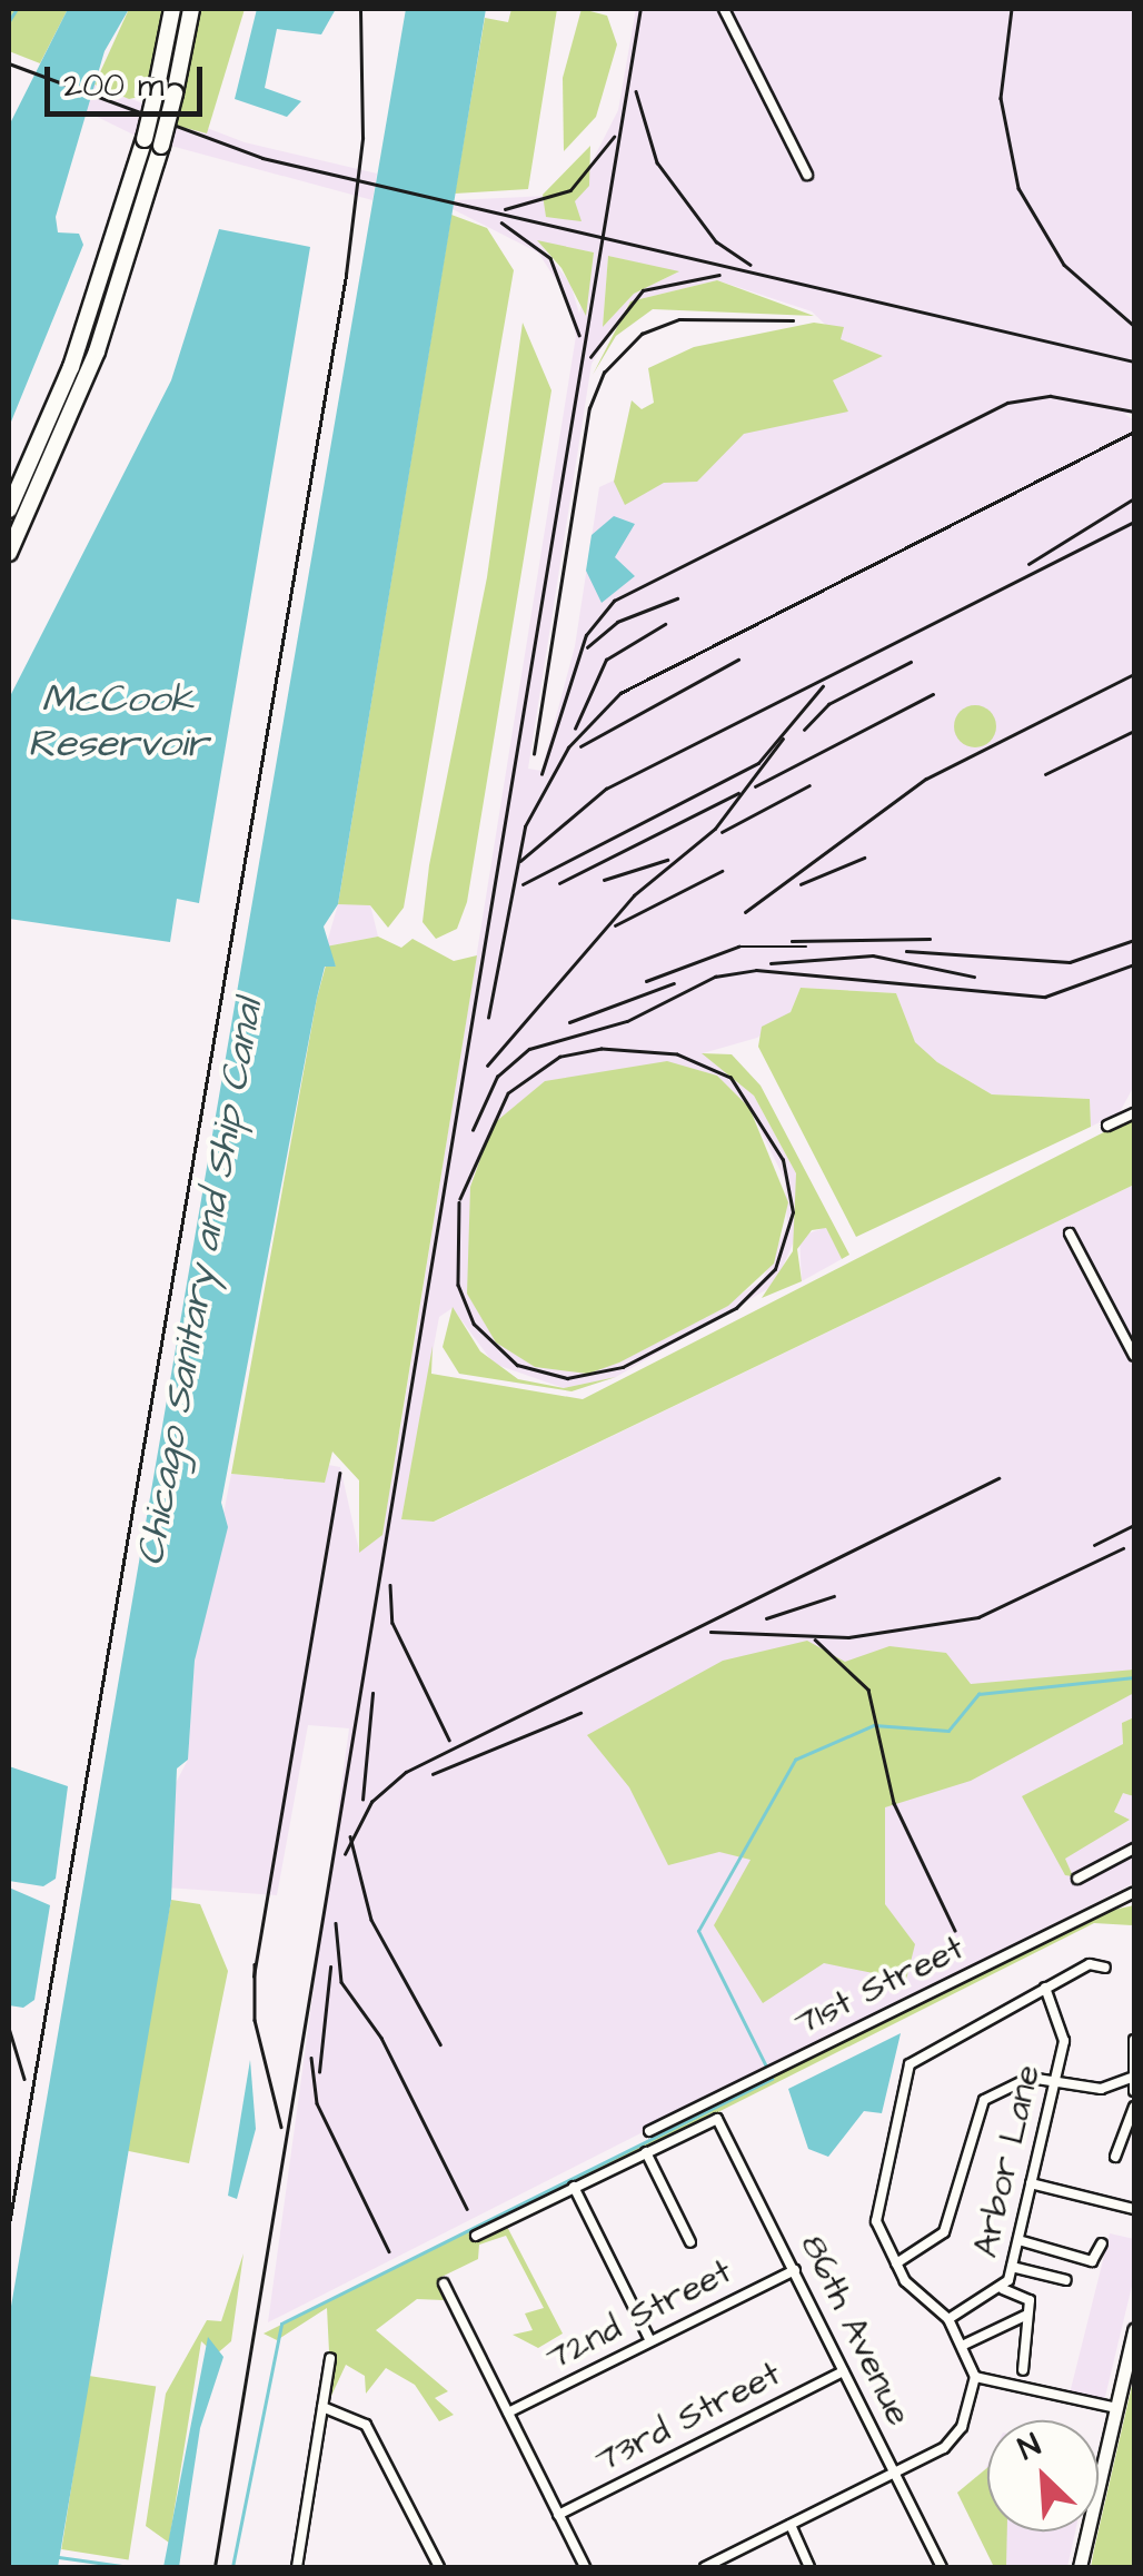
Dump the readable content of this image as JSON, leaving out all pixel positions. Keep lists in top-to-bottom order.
{
  "streets": {
    "street": [
      "71st Street",
      "Arbor Lane",
      "72nd Street",
      "86th Avenue",
      "73rd Street"
    ]
  },
  "crossings": [
    ["72nd Street", "86th Avenue"],
    ["86th Avenue", "73rd Street"]
  ],
  "water": ["McCook Reservoir", "Chicago Sanitary and Ship Canal"],
  "scale_bar": "200 m",
  "north": "top left"
}
